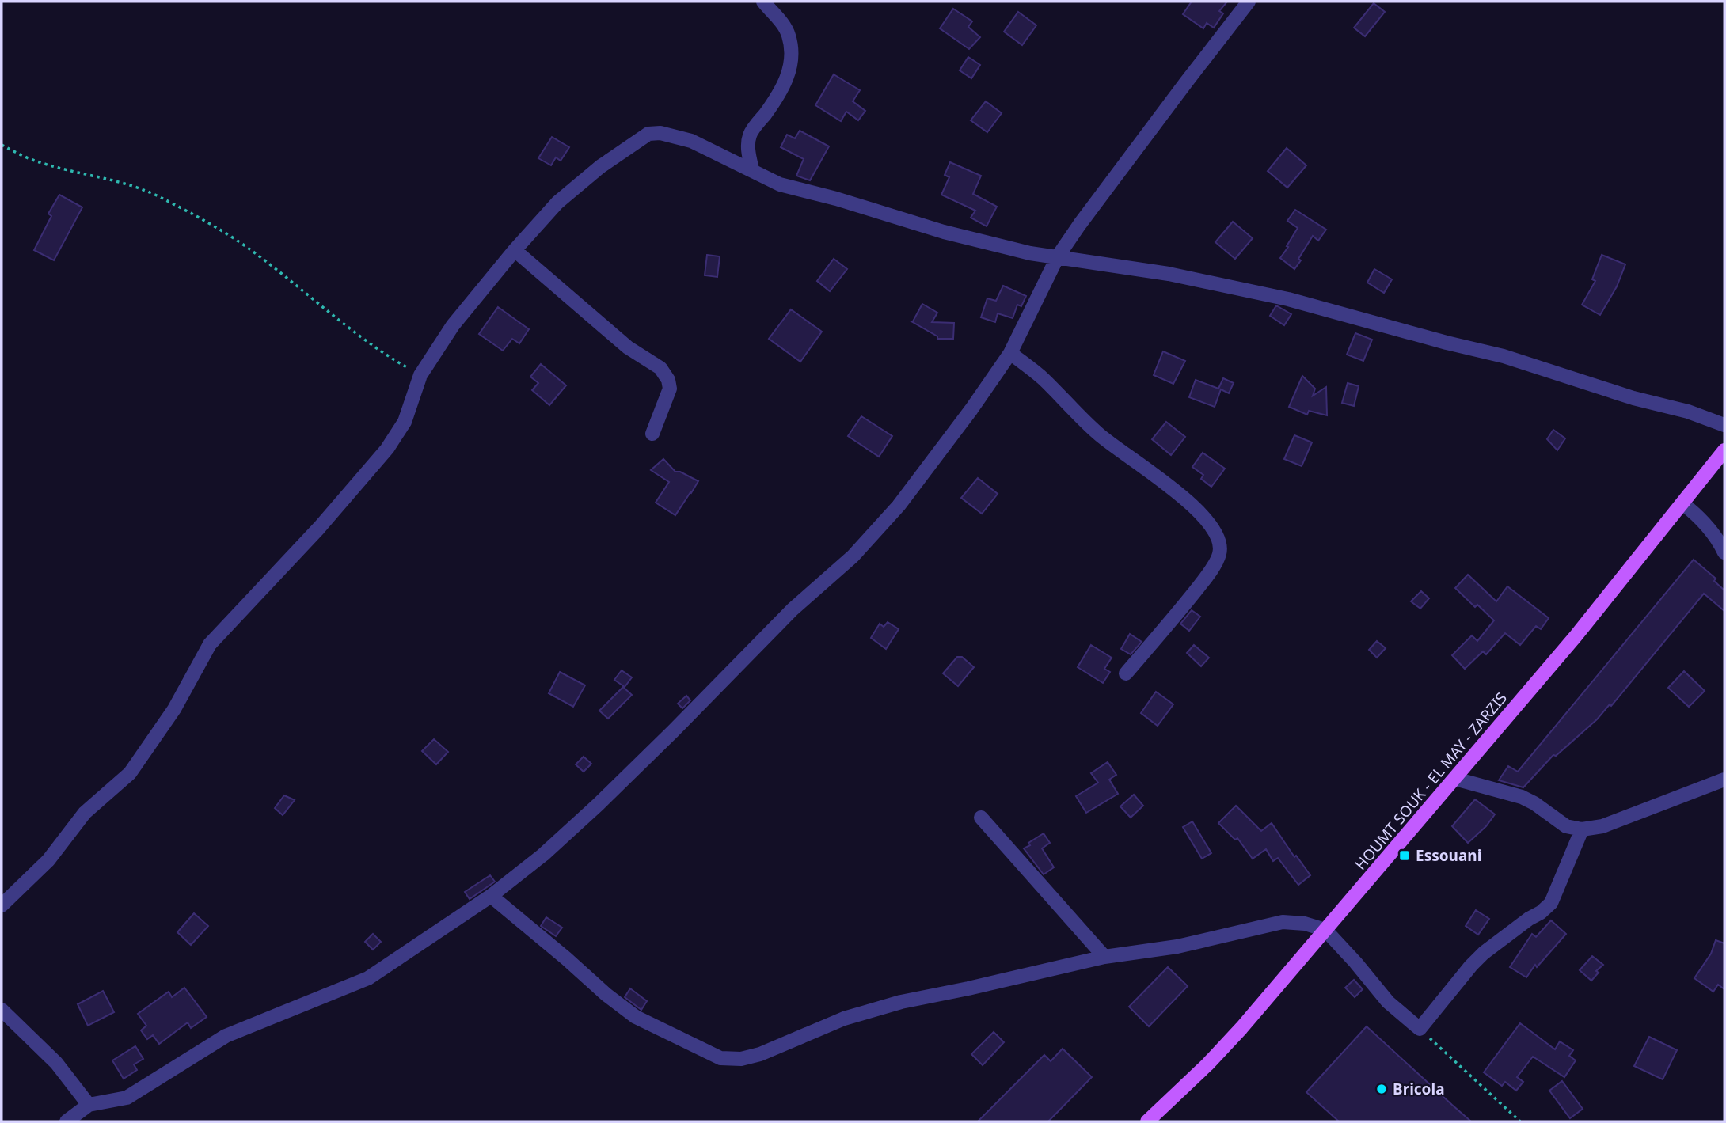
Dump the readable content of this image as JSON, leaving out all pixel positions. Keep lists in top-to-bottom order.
{
  "streets": {
    "main road": ["HOUMT SOUK - EL MAY - ZARZIS"]
  },
  "places": {
    "transit": ["Essouani"],
    "other": ["Bricola"]
  }
}
